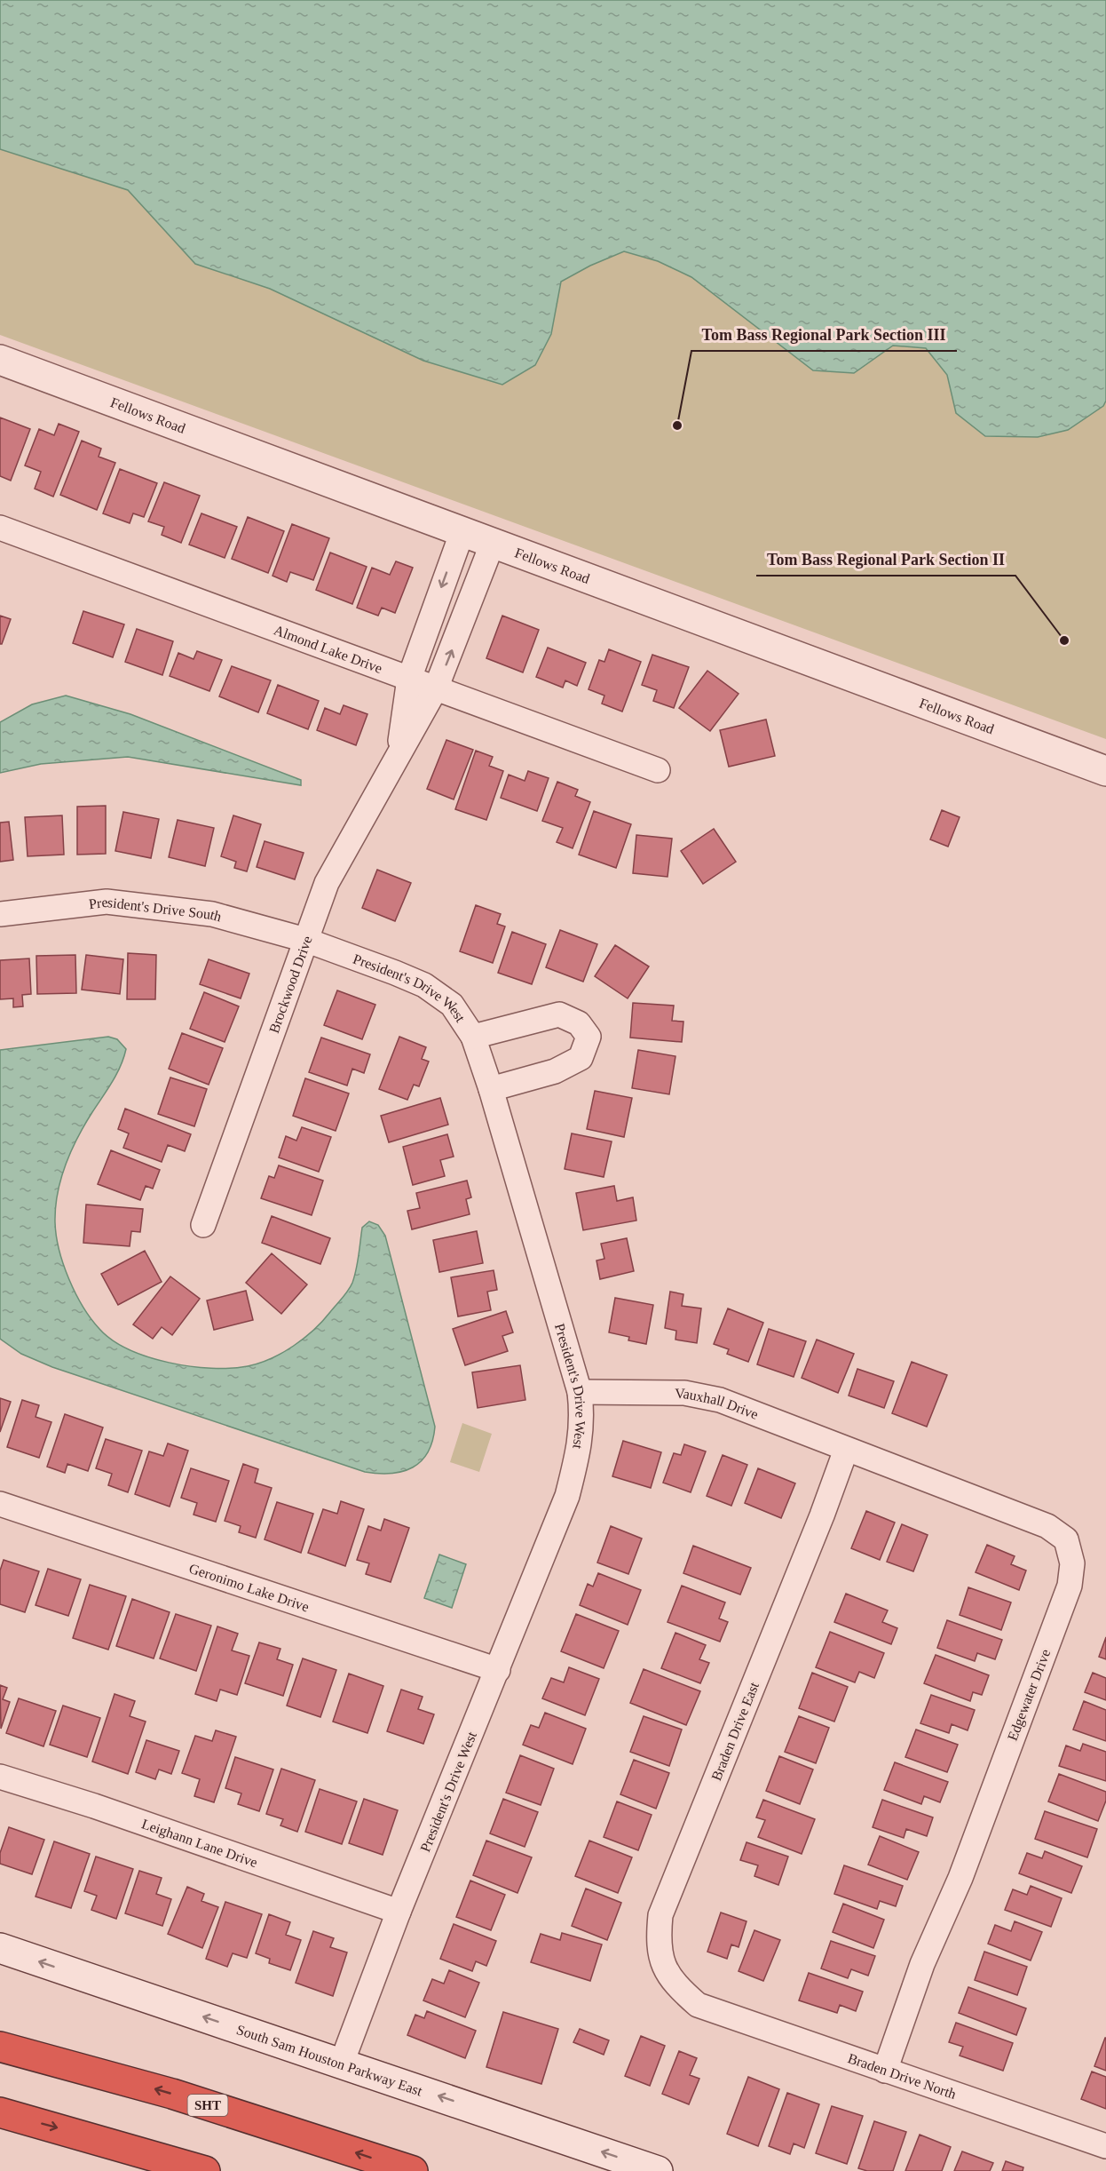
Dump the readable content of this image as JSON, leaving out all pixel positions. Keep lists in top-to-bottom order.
{
  "streets": {
    "highway": ["SHT"],
    "street": [
      "Fellows Road",
      "Almond Lake Drive",
      "President's Drive South",
      "Brockwood Drive",
      "President's Drive West",
      "Vauxhall Drive",
      "Geronimo Lake Drive",
      "Edgewater Drive",
      "Braden Drive East",
      "Leighann Lane Drive",
      "South Sam Houston Parkway East",
      "Braden Drive North"
    ]
  },
  "crossings": [
    ["Fellows Road", "Brockwood Drive"],
    ["Almond Lake Drive", "Brockwood Drive"],
    ["President's Drive South", "Brockwood Drive"],
    ["President's Drive South", "President's Drive West"],
    ["Brockwood Drive", "President's Drive West"],
    ["President's Drive West", "Vauxhall Drive"],
    ["President's Drive West", "Geronimo Lake Drive"],
    ["President's Drive West", "Leighann Lane Drive"],
    ["President's Drive West", "South Sam Houston Parkway East"],
    ["Vauxhall Drive", "Edgewater Drive"],
    ["Vauxhall Drive", "Braden Drive East"],
    ["Edgewater Drive", "Braden Drive East"],
    ["Edgewater Drive", "Braden Drive North"],
    ["Braden Drive East", "Braden Drive North"]
  ],
  "one_way": ["South Sam Houston Parkway East"],
  "places": ["Tom Bass Regional Park Section III", "Tom Bass Regional Park Section II"]
}
